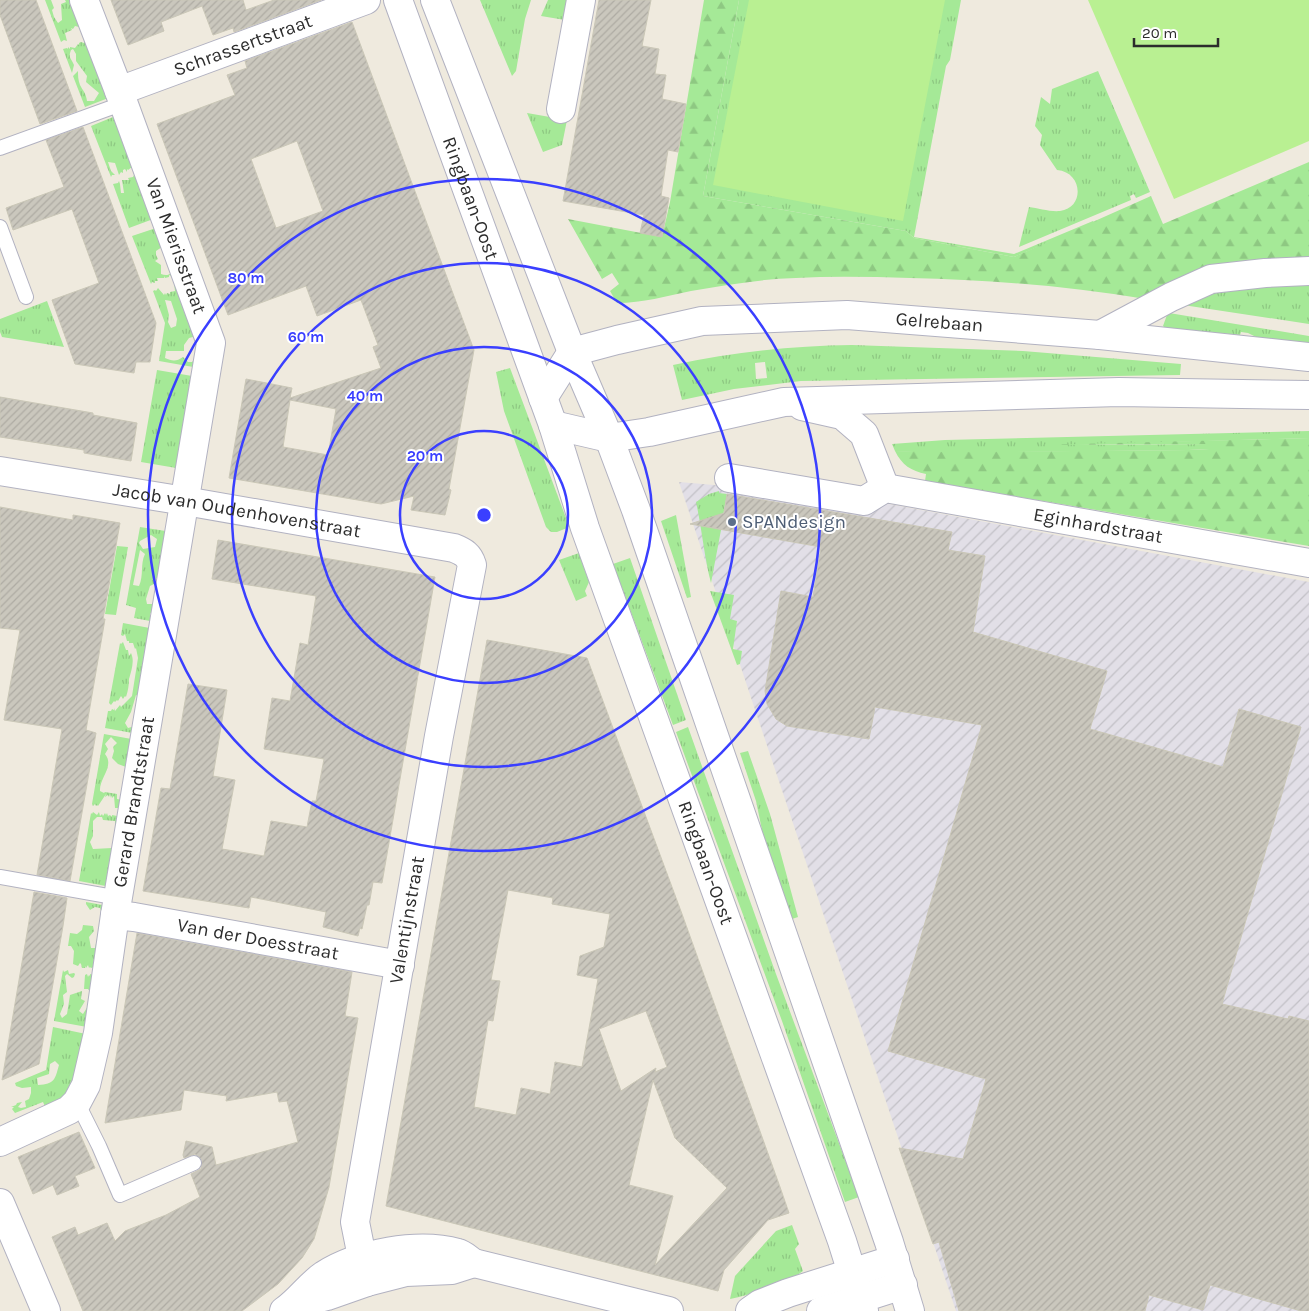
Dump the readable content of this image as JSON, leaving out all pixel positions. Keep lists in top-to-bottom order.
{
  "streets": {
    "street": [
      "Schrassertstraat",
      "Ringbaan-Oost",
      "Van Mierisstraat",
      "Gelrebaan",
      "Jacob van Oudenhovenstraat",
      "Eginhardstraat",
      "Gerard Brandtstraat",
      "Valentijnstraat",
      "Van der Doesstraat"
    ]
  },
  "crossings": [
    ["Schrassertstraat", "Van Mierisstraat"],
    ["Ringbaan-Oost", "Gelrebaan"],
    ["Van Mierisstraat", "Jacob van Oudenhovenstraat"],
    ["Van Mierisstraat", "Gerard Brandtstraat"],
    ["Jacob van Oudenhovenstraat", "Gerard Brandtstraat"],
    ["Jacob van Oudenhovenstraat", "Valentijnstraat"],
    ["Gerard Brandtstraat", "Van der Doesstraat"],
    ["Valentijnstraat", "Van der Doesstraat"]
  ],
  "places": ["SPANdesign"],
  "scale_bar": "20 m",
  "rings": [
    "80 m",
    "60 m",
    "40 m",
    "20 m"
  ]
}
